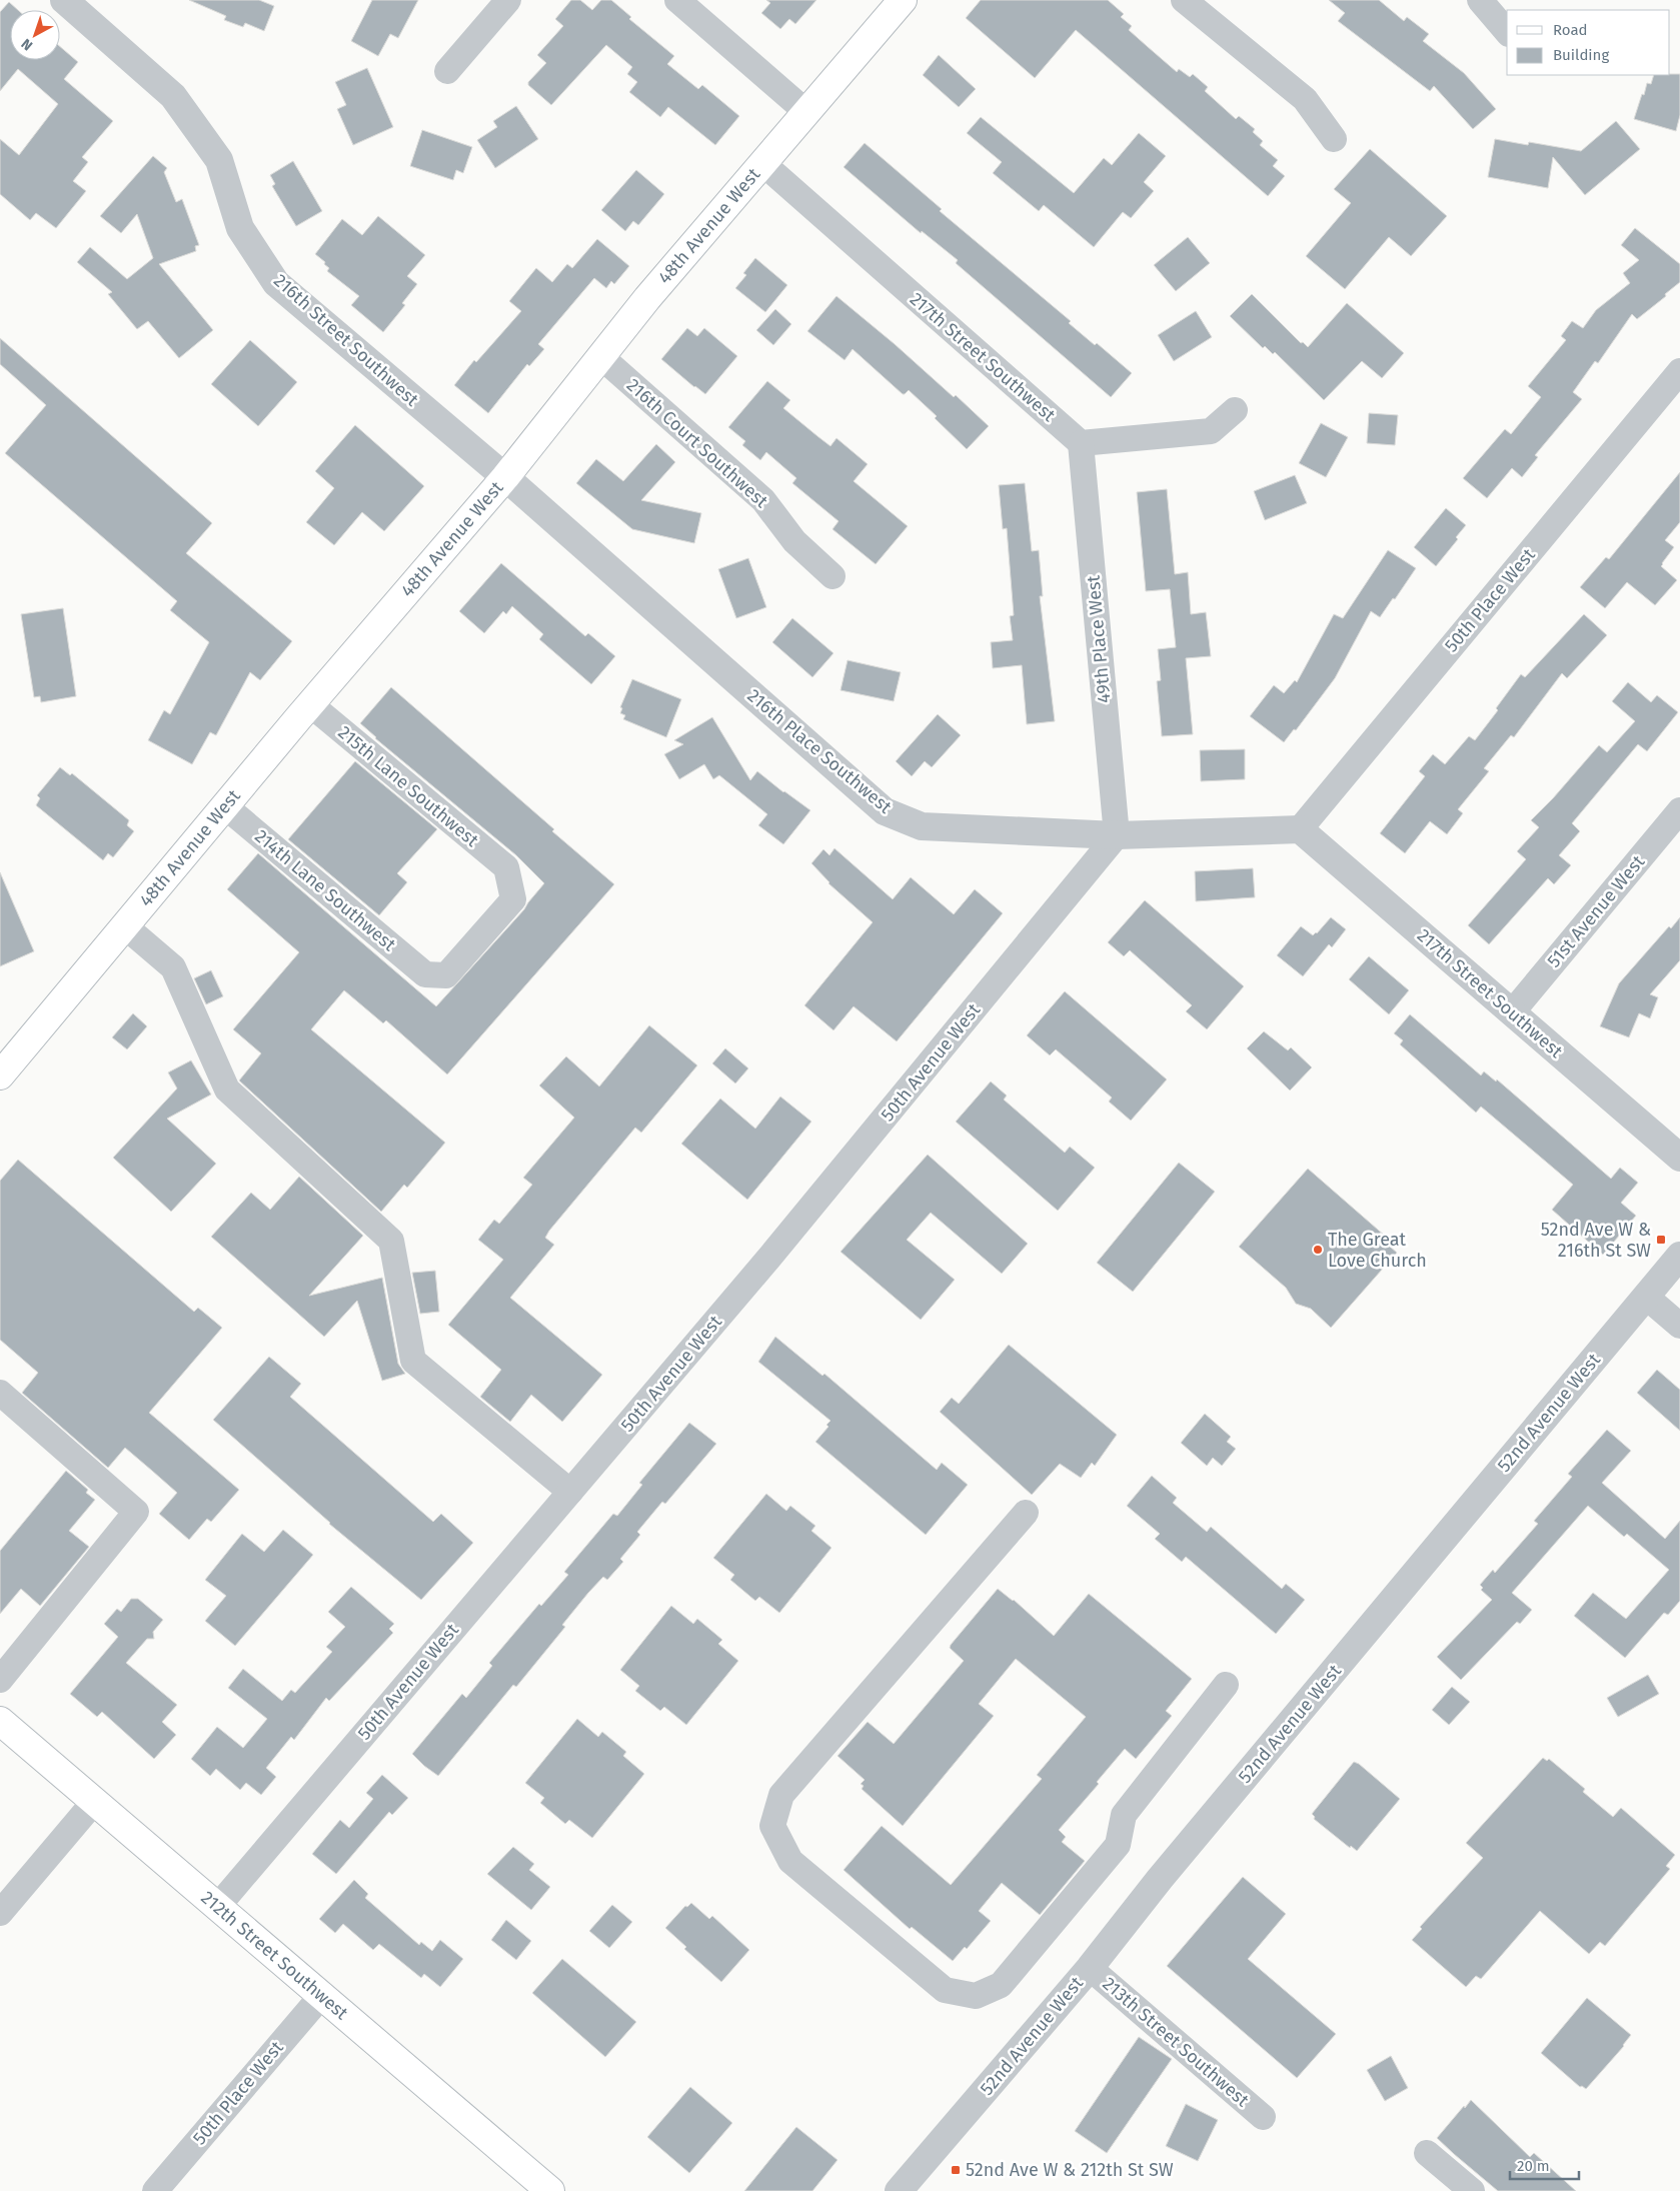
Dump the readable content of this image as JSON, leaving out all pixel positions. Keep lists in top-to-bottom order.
{
  "streets": {
    "main road": ["48th Avenue West", "212th Street Southwest"],
    "street": [
      "216th Street Southwest",
      "217th Street Southwest",
      "216th Court Southwest",
      "50th Place West",
      "49th Place West",
      "216th Place Southwest",
      "215th Lane Southwest",
      "214th Lane Southwest",
      "51st Avenue West",
      "50th Avenue West",
      "52nd Avenue West",
      "213th Street Southwest"
    ]
  },
  "crossings": [
    ["48th Avenue West", "216th Street Southwest"],
    ["48th Avenue West", "217th Street Southwest"],
    ["48th Avenue West", "216th Court Southwest"],
    ["48th Avenue West", "216th Place Southwest"],
    ["48th Avenue West", "215th Lane Southwest"],
    ["48th Avenue West", "214th Lane Southwest"],
    ["216th Street Southwest", "216th Place Southwest"],
    ["217th Street Southwest", "50th Place West"],
    ["217th Street Southwest", "49th Place West"],
    ["217th Street Southwest", "216th Place Southwest"],
    ["217th Street Southwest", "51st Avenue West"],
    ["50th Place West", "216th Place Southwest"],
    ["50th Place West", "212th Street Southwest"],
    ["49th Place West", "216th Place Southwest"],
    ["49th Place West", "50th Avenue West"],
    ["216th Place Southwest", "50th Avenue West"],
    ["215th Lane Southwest", "214th Lane Southwest"],
    ["50th Avenue West", "212th Street Southwest"],
    ["52nd Avenue West", "213th Street Southwest"]
  ],
  "places": {
    "transit": ["52nd Ave W & 216th St SW", "52nd Ave W & 212th St SW"],
    "other": ["The Great Love Church"]
  },
  "legend": ["Road", "Building"],
  "scale_bar": "20 m",
  "north": "bottom left"
}
